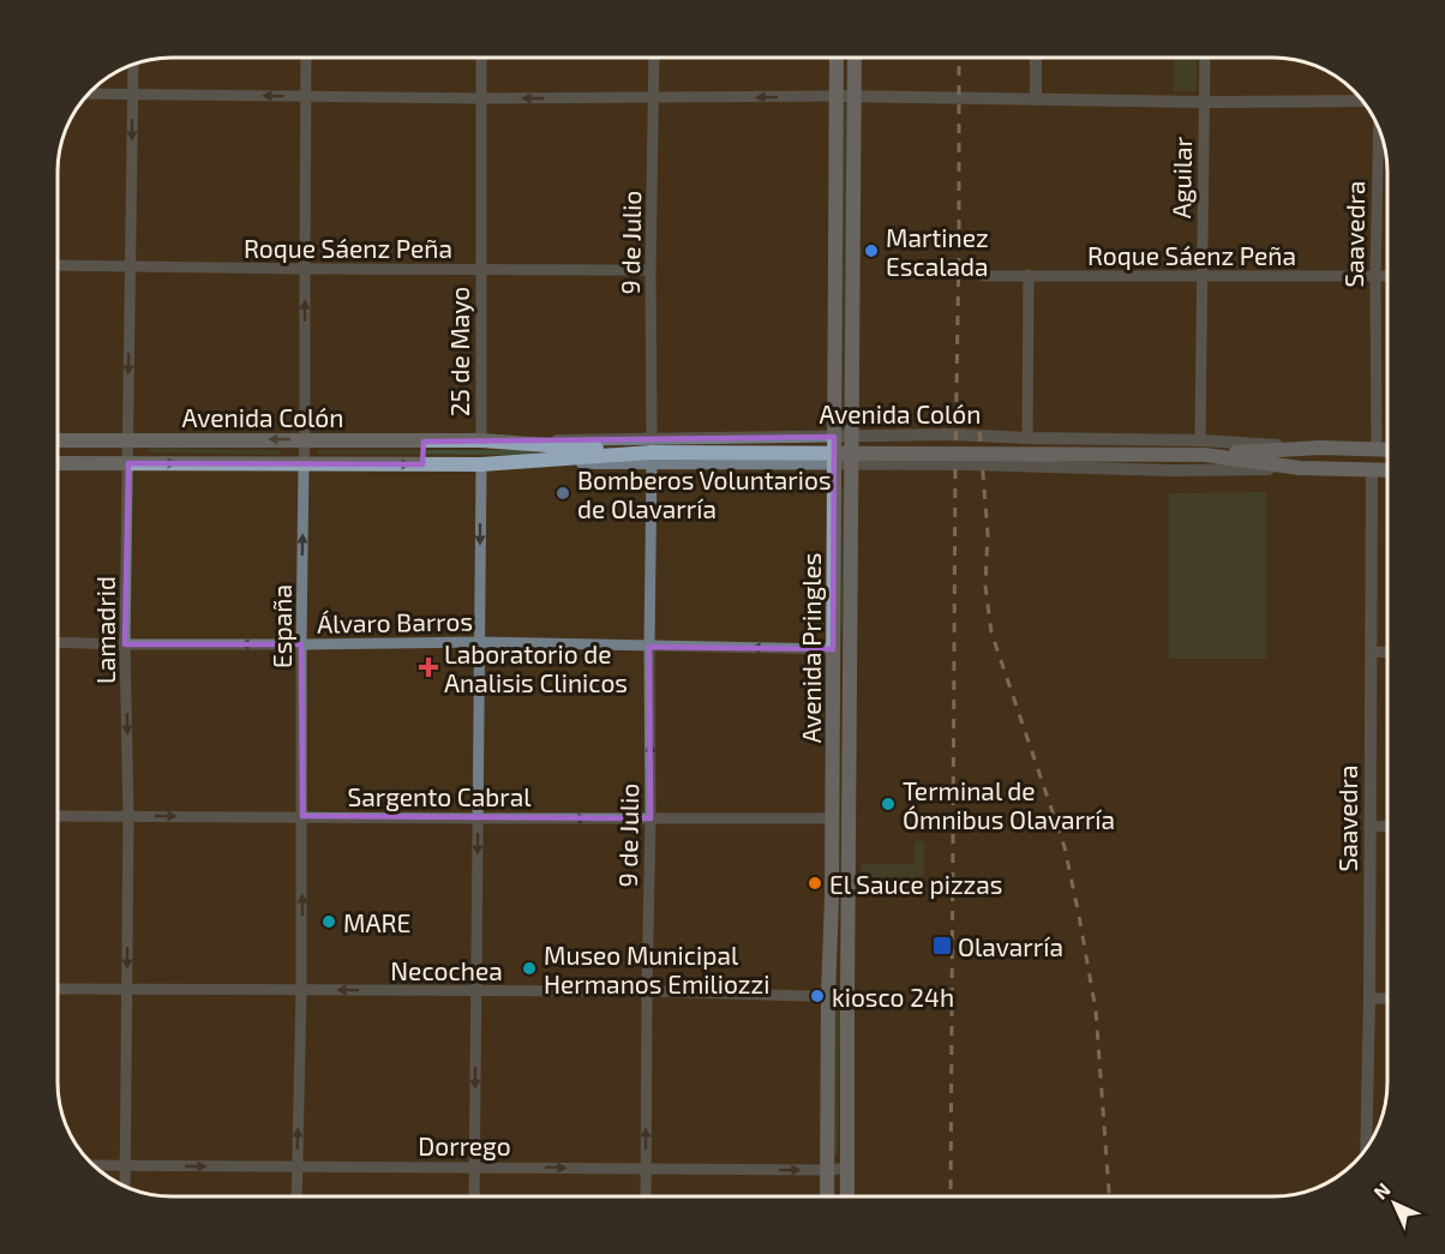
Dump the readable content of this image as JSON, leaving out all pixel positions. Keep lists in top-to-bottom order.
{
  "streets": {
    "main road": ["Avenida Colón", "Avenida Pringles"],
    "street": [
      "Aguilar",
      "Saavedra",
      "9 de Julio",
      "Roque Sáenz Peña",
      "25 de Mayo",
      "Álvaro Barros",
      "España",
      "Lamadrid",
      "Sargento Cabral",
      "Necochea",
      "Dorrego"
    ]
  },
  "crossings": [
    ["Aguilar", "Roque Sáenz Peña"],
    ["Aguilar", "Avenida Colón"],
    ["Saavedra", "Roque Sáenz Peña"],
    ["Saavedra", "Avenida Colón"],
    ["9 de Julio", "Roque Sáenz Peña"],
    ["9 de Julio", "Avenida Colón"],
    ["9 de Julio", "Álvaro Barros"],
    ["9 de Julio", "Sargento Cabral"],
    ["9 de Julio", "Necochea"],
    ["9 de Julio", "Dorrego"],
    ["Roque Sáenz Peña", "25 de Mayo"],
    ["Roque Sáenz Peña", "España"],
    ["Roque Sáenz Peña", "Lamadrid"],
    ["25 de Mayo", "Avenida Colón"],
    ["Avenida Colón", "España"],
    ["Avenida Colón", "Lamadrid"],
    ["Avenida Colón", "Avenida Pringles"],
    ["Álvaro Barros", "España"],
    ["Álvaro Barros", "Lamadrid"],
    ["Álvaro Barros", "Avenida Pringles"],
    ["España", "Sargento Cabral"],
    ["España", "Necochea"],
    ["España", "Dorrego"],
    ["Lamadrid", "Sargento Cabral"],
    ["Lamadrid", "Necochea"],
    ["Lamadrid", "Dorrego"],
    ["Avenida Pringles", "Sargento Cabral"],
    ["Avenida Pringles", "Necochea"],
    ["Avenida Pringles", "Dorrego"]
  ],
  "one_way": [
    "Álvaro Barros",
    "España",
    "Lamadrid",
    "Sargento Cabral",
    "Dorrego"
  ],
  "places": {
    "other": [
      "Martinez Escalada",
      "Bomberos Voluntarios de Olavarría",
      "Terminal de Ómnibus Olavarría",
      "El Sauce pizzas",
      "MARE",
      "Museo Municipal Hermanos Emiliozzi",
      "kiosco 24h"
    ],
    "health": ["Laboratorio de Analisis Clinicos"],
    "transit": ["Olavarría"]
  },
  "north": "top left"
}
